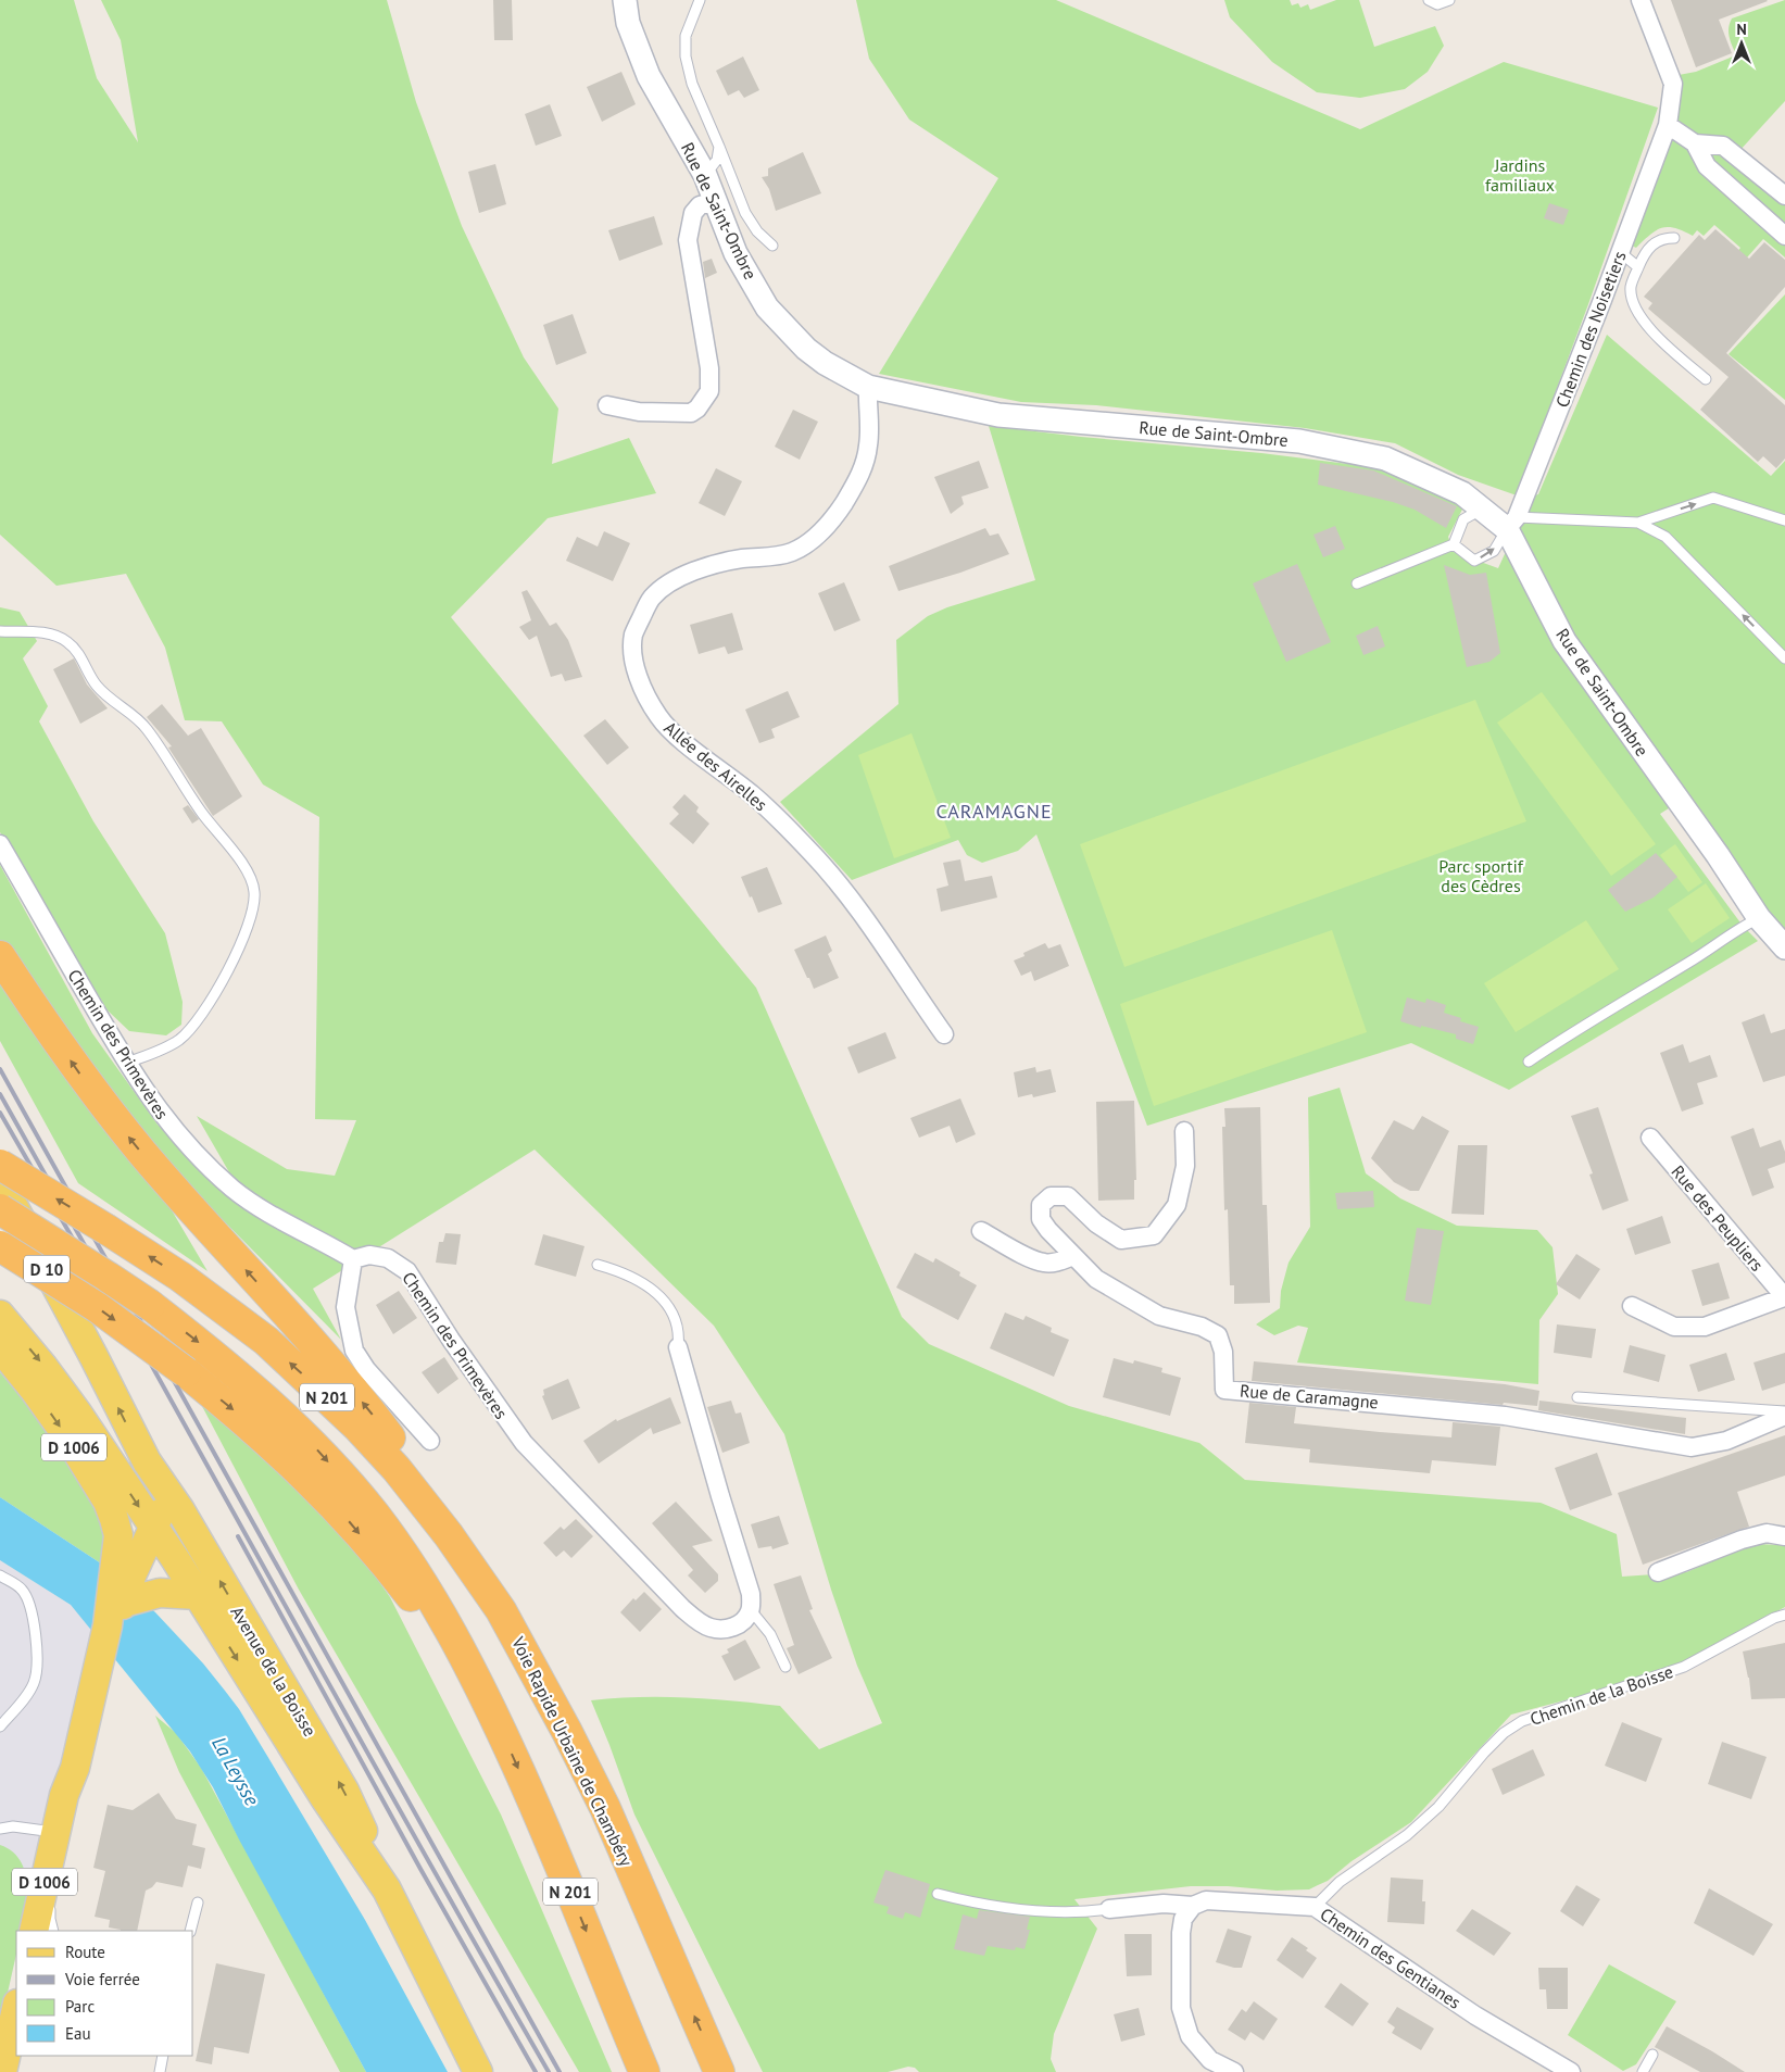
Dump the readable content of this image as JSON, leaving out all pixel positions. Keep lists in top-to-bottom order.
{
  "streets": {
    "highway": ["N 201", "Voie Rapide Urbaine de Chambéry"],
    "main road": ["D 10", "D 1006", "Avenue de la Boisse"],
    "street": [
      "Rue de Saint-Ombre",
      "Chemin des Noisetiers",
      "Allée des Airelles",
      "Chemin des Primevères",
      "Rue des Peupliers",
      "Rue de Caramagne",
      "Chemin des Gentianes"
    ],
    "lane": ["Chemin de la Boisse"]
  },
  "crossings": [
    ["Rue de Saint-Ombre", "Chemin des Noisetiers"],
    ["Rue de Saint-Ombre", "Allée des Airelles"],
    ["D 10", "Avenue de la Boisse"],
    ["Chemin de la Boisse", "Chemin des Gentianes"]
  ],
  "districts": ["CARAMAGNE"],
  "water": ["La Leysse"],
  "parks": ["Jardins familiaux", "Parc sportif des Cèdres"],
  "legend": [
    "Route",
    "Voie ferrée",
    "Parc",
    "Eau"
  ],
  "north": "top"
}
